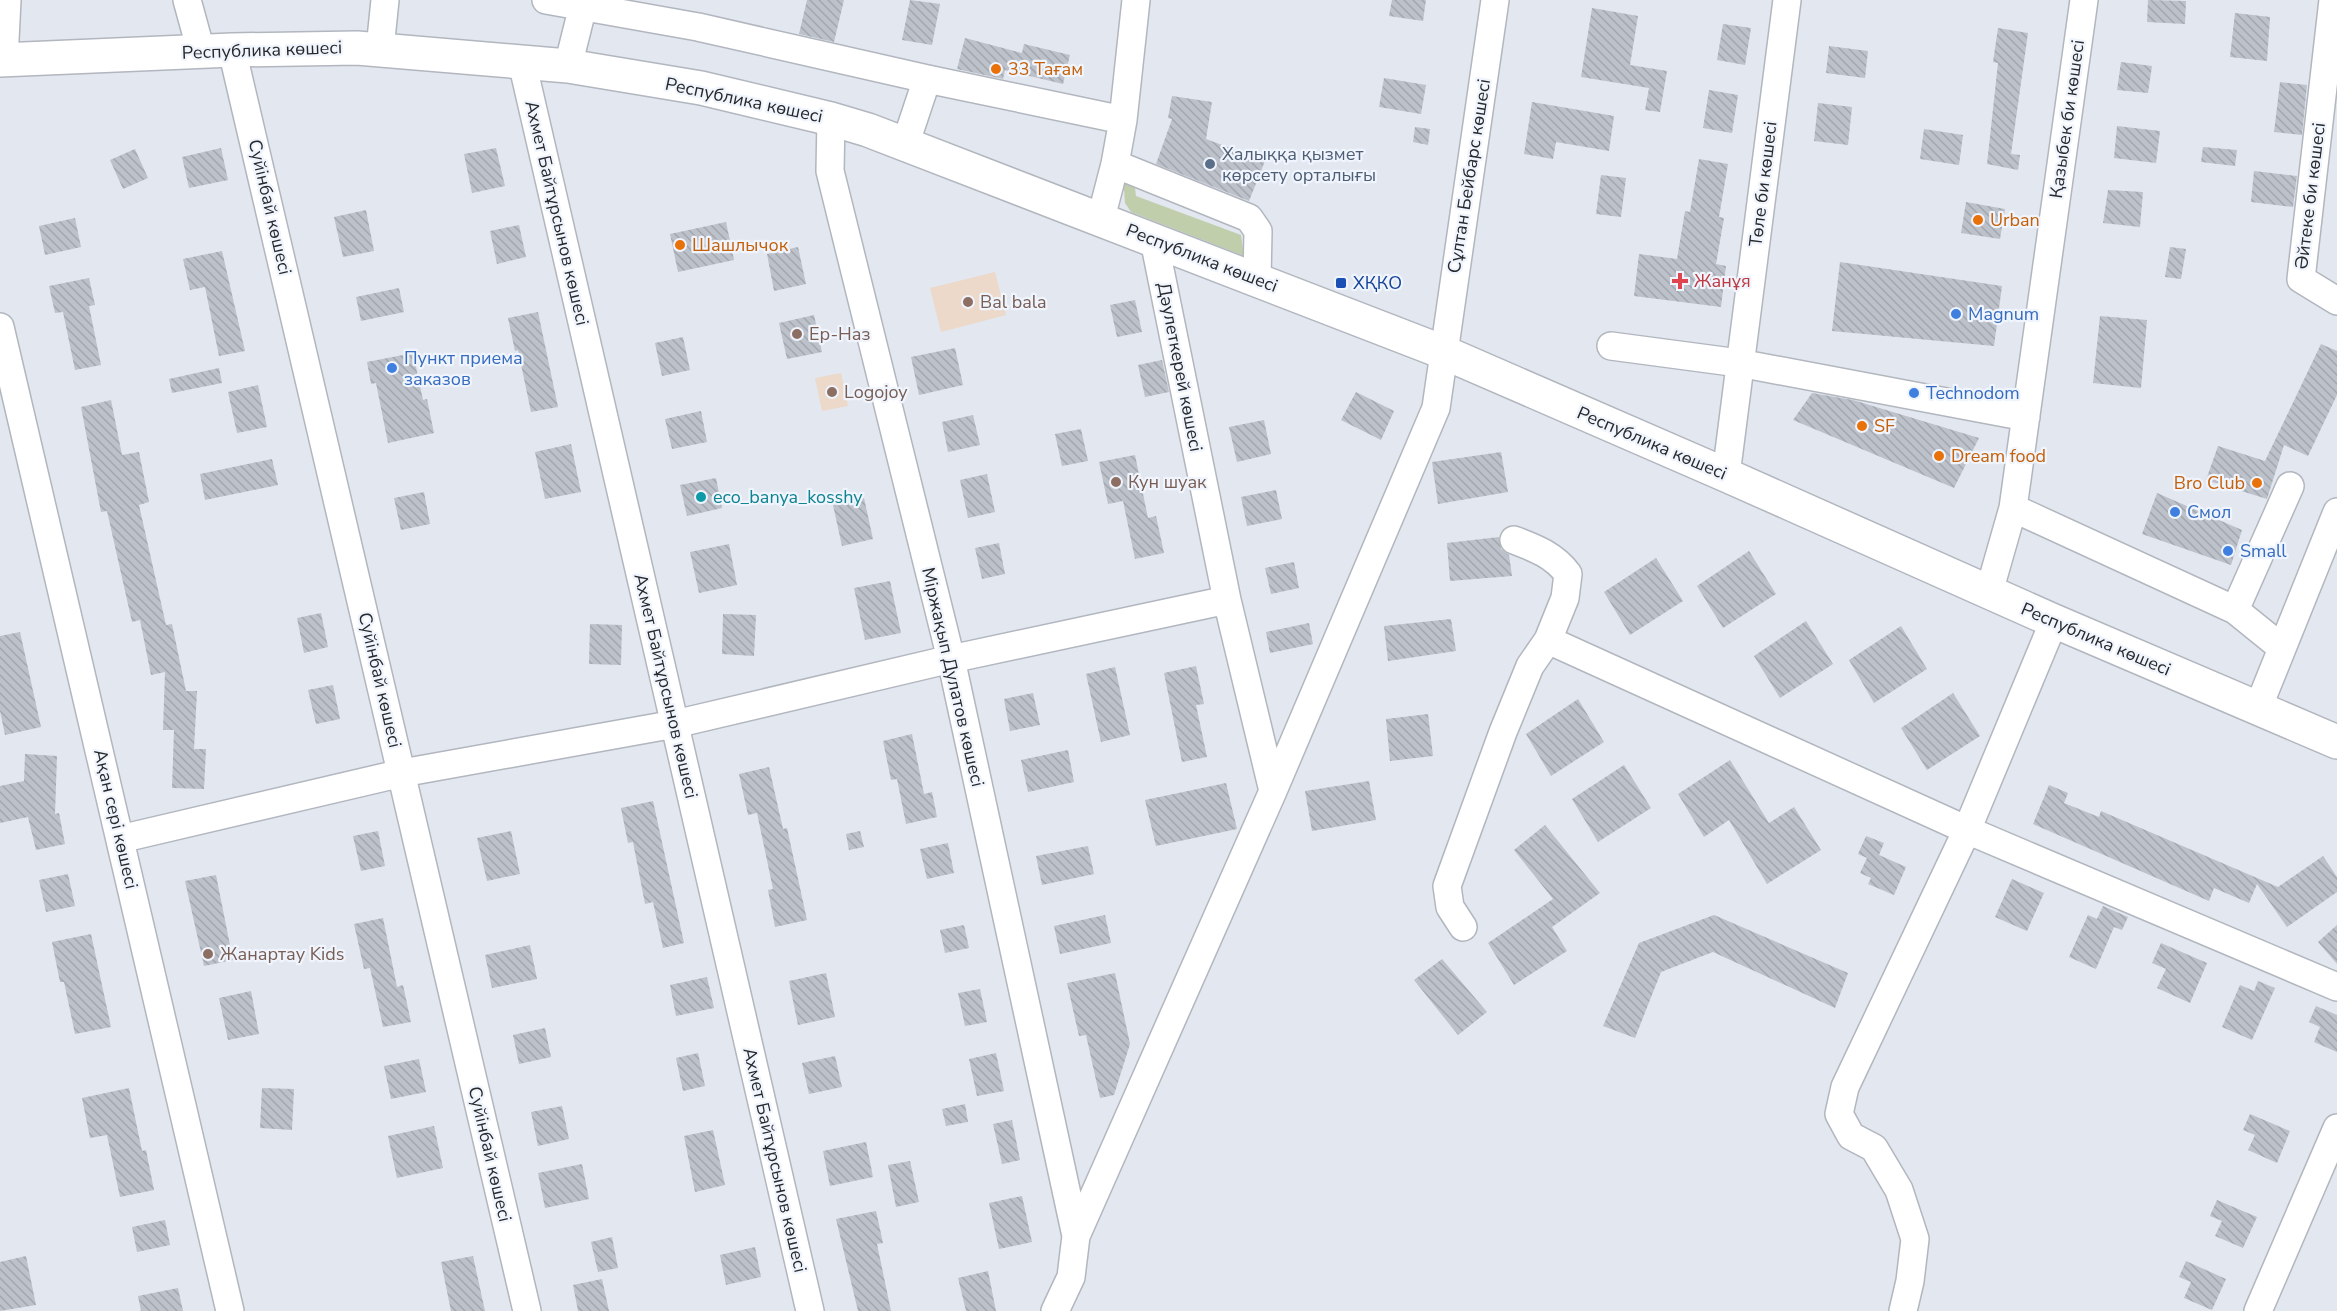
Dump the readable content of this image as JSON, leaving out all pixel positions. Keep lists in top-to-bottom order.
{
  "streets": {
    "main road": ["Республика көшесі"],
    "street": [
      "Қазыбек би көшесі",
      "Сұлтан Бейбарс көшесі",
      "Төле би көшесі",
      "Әйтеке би көшесі",
      "Суйінбай көшесі",
      "Ахмет Байтұрсынов көшесі",
      "Дәулеткерей көшесі",
      "Міржақып Дулатов көшесі",
      "Ақан сері көшесі"
    ]
  },
  "crossings": [
    ["Республика көшесі", "Қазыбек би көшесі"],
    ["Республика көшесі", "Сұлтан Бейбарс көшесі"],
    ["Республика көшесі", "Төле би көшесі"],
    ["Республика көшесі", "Суйінбай көшесі"],
    ["Республика көшесі", "Ахмет Байтұрсынов көшесі"],
    ["Республика көшесі", "Дәулеткерей көшесі"],
    ["Республика көшесі", "Міржақып Дулатов көшесі"],
    ["Сұлтан Бейбарс көшесі", "Дәулеткерей көшесі"],
    ["Сұлтан Бейбарс көшесі", "Міржақып Дулатов көшесі"]
  ],
  "places": {
    "other": [
      "33 Тағам",
      "Халыққа қызмет көрсету орталығы",
      "Urban",
      "Шашлычок",
      "Bal bala",
      "Magnum",
      "Ер-Наз",
      "Пункт приема заказов",
      "Logojoy",
      "Technodom",
      "SF",
      "Dream food",
      "Кун шуак",
      "Bro Club",
      "eco_banya_kosshy",
      "Смол",
      "Small",
      "Жанартау Kids"
    ],
    "health": ["Жанұя"],
    "transit": ["ХҚКО"]
  }
}
